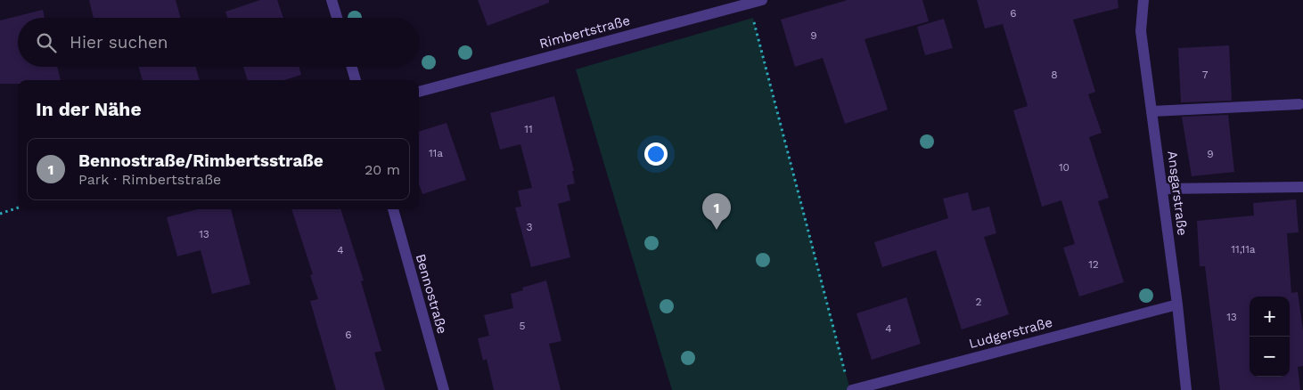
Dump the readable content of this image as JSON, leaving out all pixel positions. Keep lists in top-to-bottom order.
{
  "streets": {
    "street": [
      "Rimbertstraße",
      "Ansgarstraße",
      "Bennostraße",
      "Ludgerstraße"
    ]
  },
  "crossings": [
    ["Ansgarstraße", "Ludgerstraße"]
  ],
  "house_numbers": [
    "6",
    "9",
    "8",
    "7",
    "11",
    "11a",
    "9",
    "10",
    "3",
    "13",
    "11,11a",
    "4",
    "12",
    "2",
    "13",
    "5",
    "4",
    "6"
  ],
  "page": {
    "search": "Hier suchen",
    "heading": "In der Nähe",
    "list": [
      {
        "mark": "1",
        "name": "Bennostraße/Rimbertsstraße",
        "note": "Park · Rimbertstraße",
        "value": "20 m"
      }
    ],
    "pins": "1",
    "map_buttons": ["+", "−"]
  }
}
